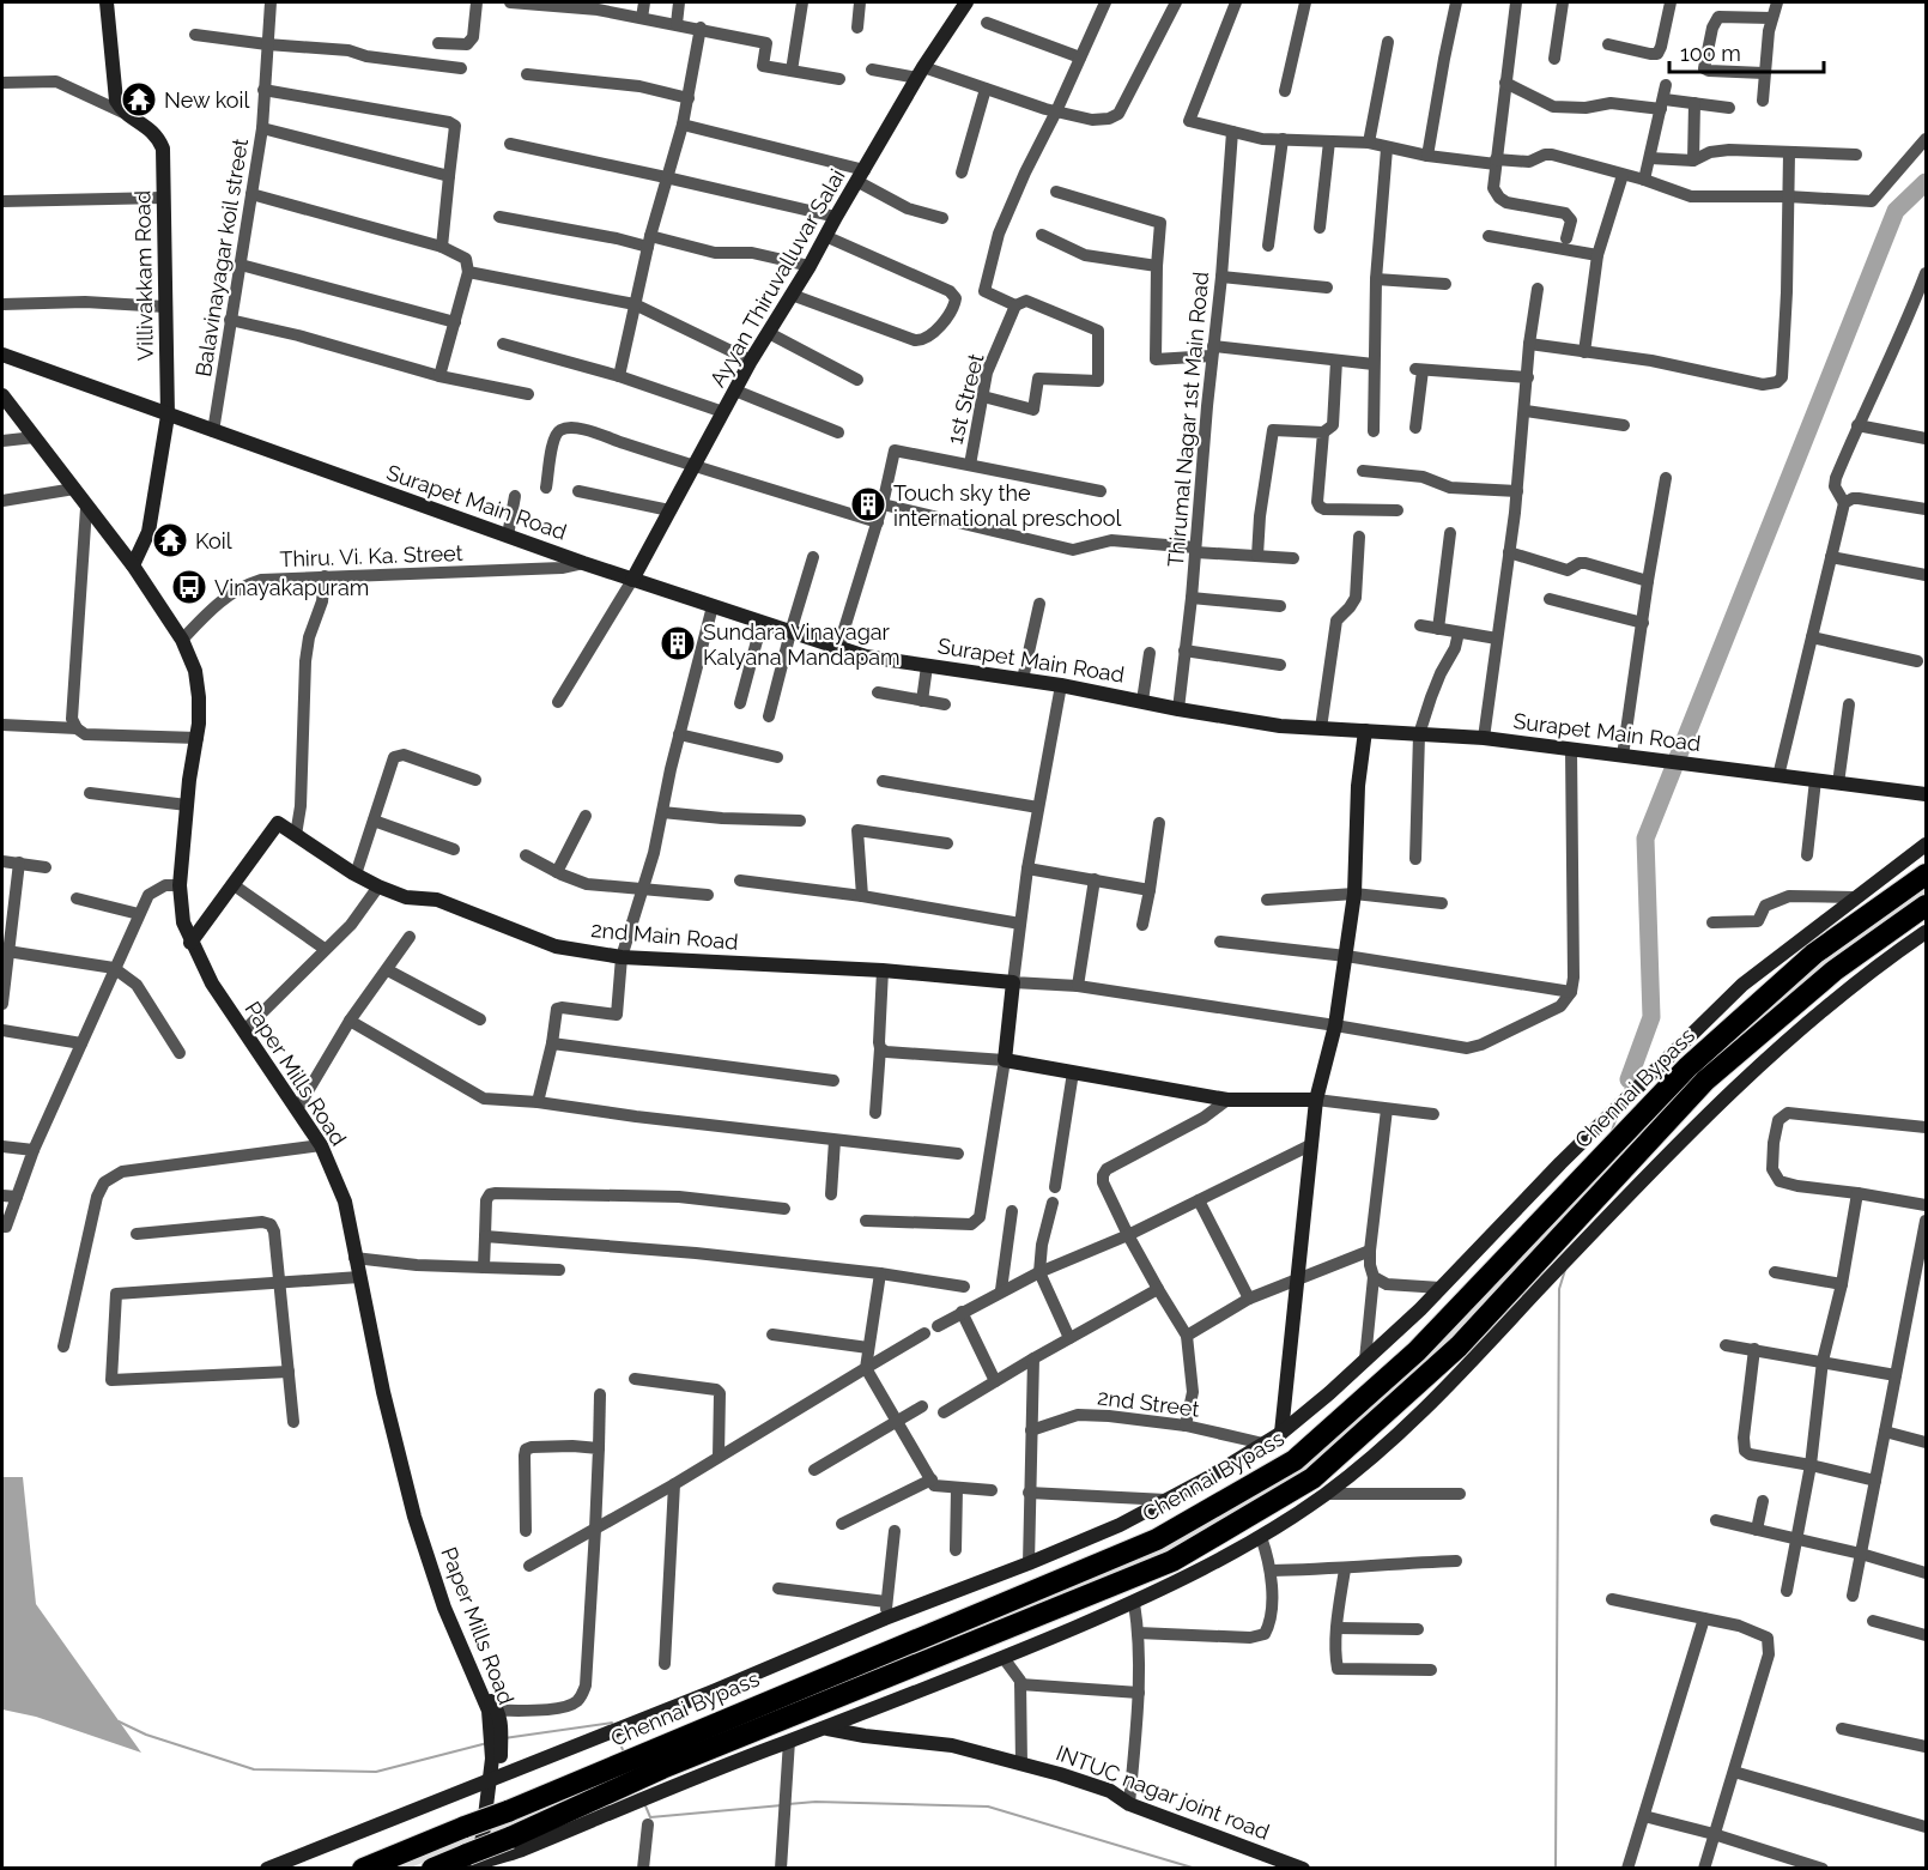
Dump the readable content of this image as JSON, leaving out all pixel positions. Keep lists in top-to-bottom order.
{
  "streets": {
    "highway": ["Chennai Bypass"],
    "street": [
      "Balavinayagar koil street",
      "Villivakkam Road",
      "Ayyan Thiruvalluvar Salai",
      "1st Street",
      "Thirumal Nagar 1st Main Road",
      "Surapet Main Road",
      "Thiru. Vi. Ka. Street",
      "2nd Main Road",
      "Paper Mills Road",
      "2nd Street",
      "INTUC nagar joint road"
    ]
  },
  "crossings": [
    ["Balavinayagar koil street", "Surapet Main Road"],
    ["Villivakkam Road", "Surapet Main Road"],
    ["Villivakkam Road", "Paper Mills Road"],
    ["Ayyan Thiruvalluvar Salai", "Surapet Main Road"],
    ["1st Street", "Surapet Main Road"],
    ["Thirumal Nagar 1st Main Road", "Surapet Main Road"],
    ["Surapet Main Road", "Thiru. Vi. Ka. Street"],
    ["Thiru. Vi. Ka. Street", "Paper Mills Road"],
    ["Paper Mills Road", "Chennai Bypass"]
  ],
  "places": {
    "temple": ["New koil", "Koil"],
    "building": ["Touch sky the international preschool", "Sundara Vinayagar Kalyana Mandapam"],
    "bus stop": ["Vinayakapuram"]
  },
  "scale_bar": "100 m"
}
